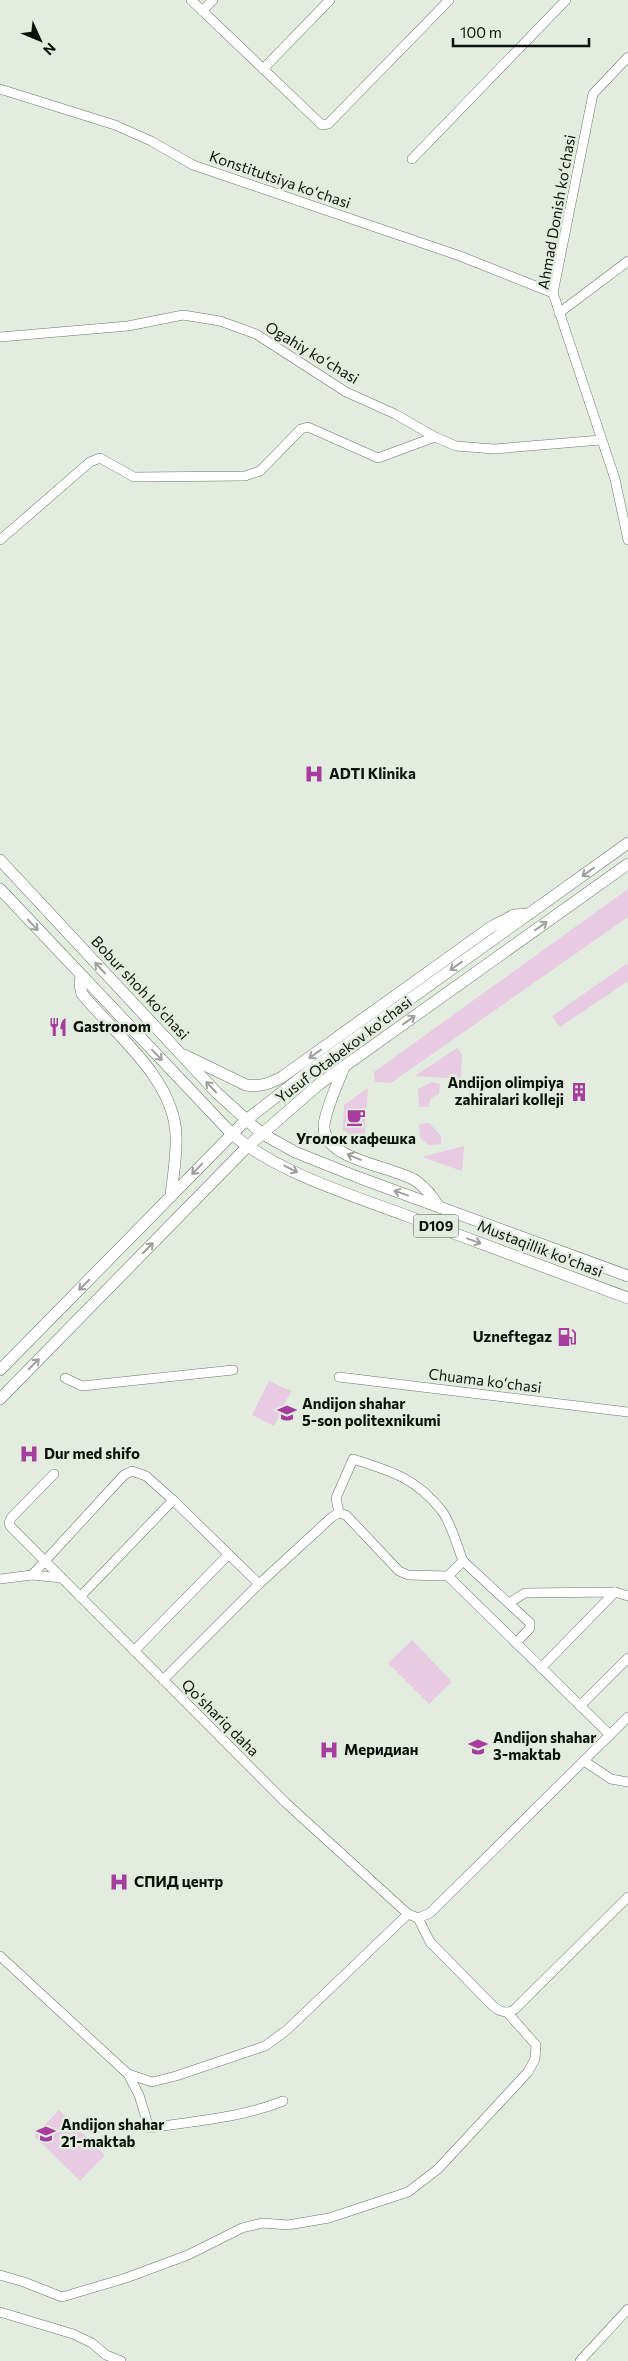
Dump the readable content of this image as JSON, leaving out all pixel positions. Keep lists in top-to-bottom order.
{
  "streets": {
    "main road": [
      "Bobur shoh ko'chasi",
      "Yusuf Otabekov ko'chasi",
      "D109",
      "Mustaqillik ko'chasi"
    ],
    "street": [
      "Konstitutsiya koʻchasi",
      "Ahmad Donish koʻchasi",
      "Ogahiy koʻchasi",
      "Chuama koʻchasi",
      "Qo'shariq daha"
    ]
  },
  "crossings": [
    ["Konstitutsiya koʻchasi", "Ahmad Donish koʻchasi"],
    ["Ahmad Donish koʻchasi", "Ogahiy koʻchasi"],
    ["Bobur shoh ko'chasi", "Yusuf Otabekov ko'chasi"],
    ["Bobur shoh ko'chasi", "Mustaqillik ko'chasi"],
    ["Yusuf Otabekov ko'chasi", "Mustaqillik ko'chasi"]
  ],
  "places": {
    "hospital": [
      "ADTI Klinika",
      "Dur med shifo",
      "Меридиан",
      "СПИД центр"
    ],
    "restaurant": ["Gastronom"],
    "building": ["Andijon olimpiya zahiralari kolleji"],
    "cafe": ["Уголок кафешка"],
    "fuel station": ["Uzneftegaz"],
    "school or university": ["Andijon shahar 5-son politexnikumi", "Andijon shahar 3-maktab", "Andijon shahar 21-maktab"]
  },
  "scale_bar": "100 m",
  "north": "bottom right"
}
